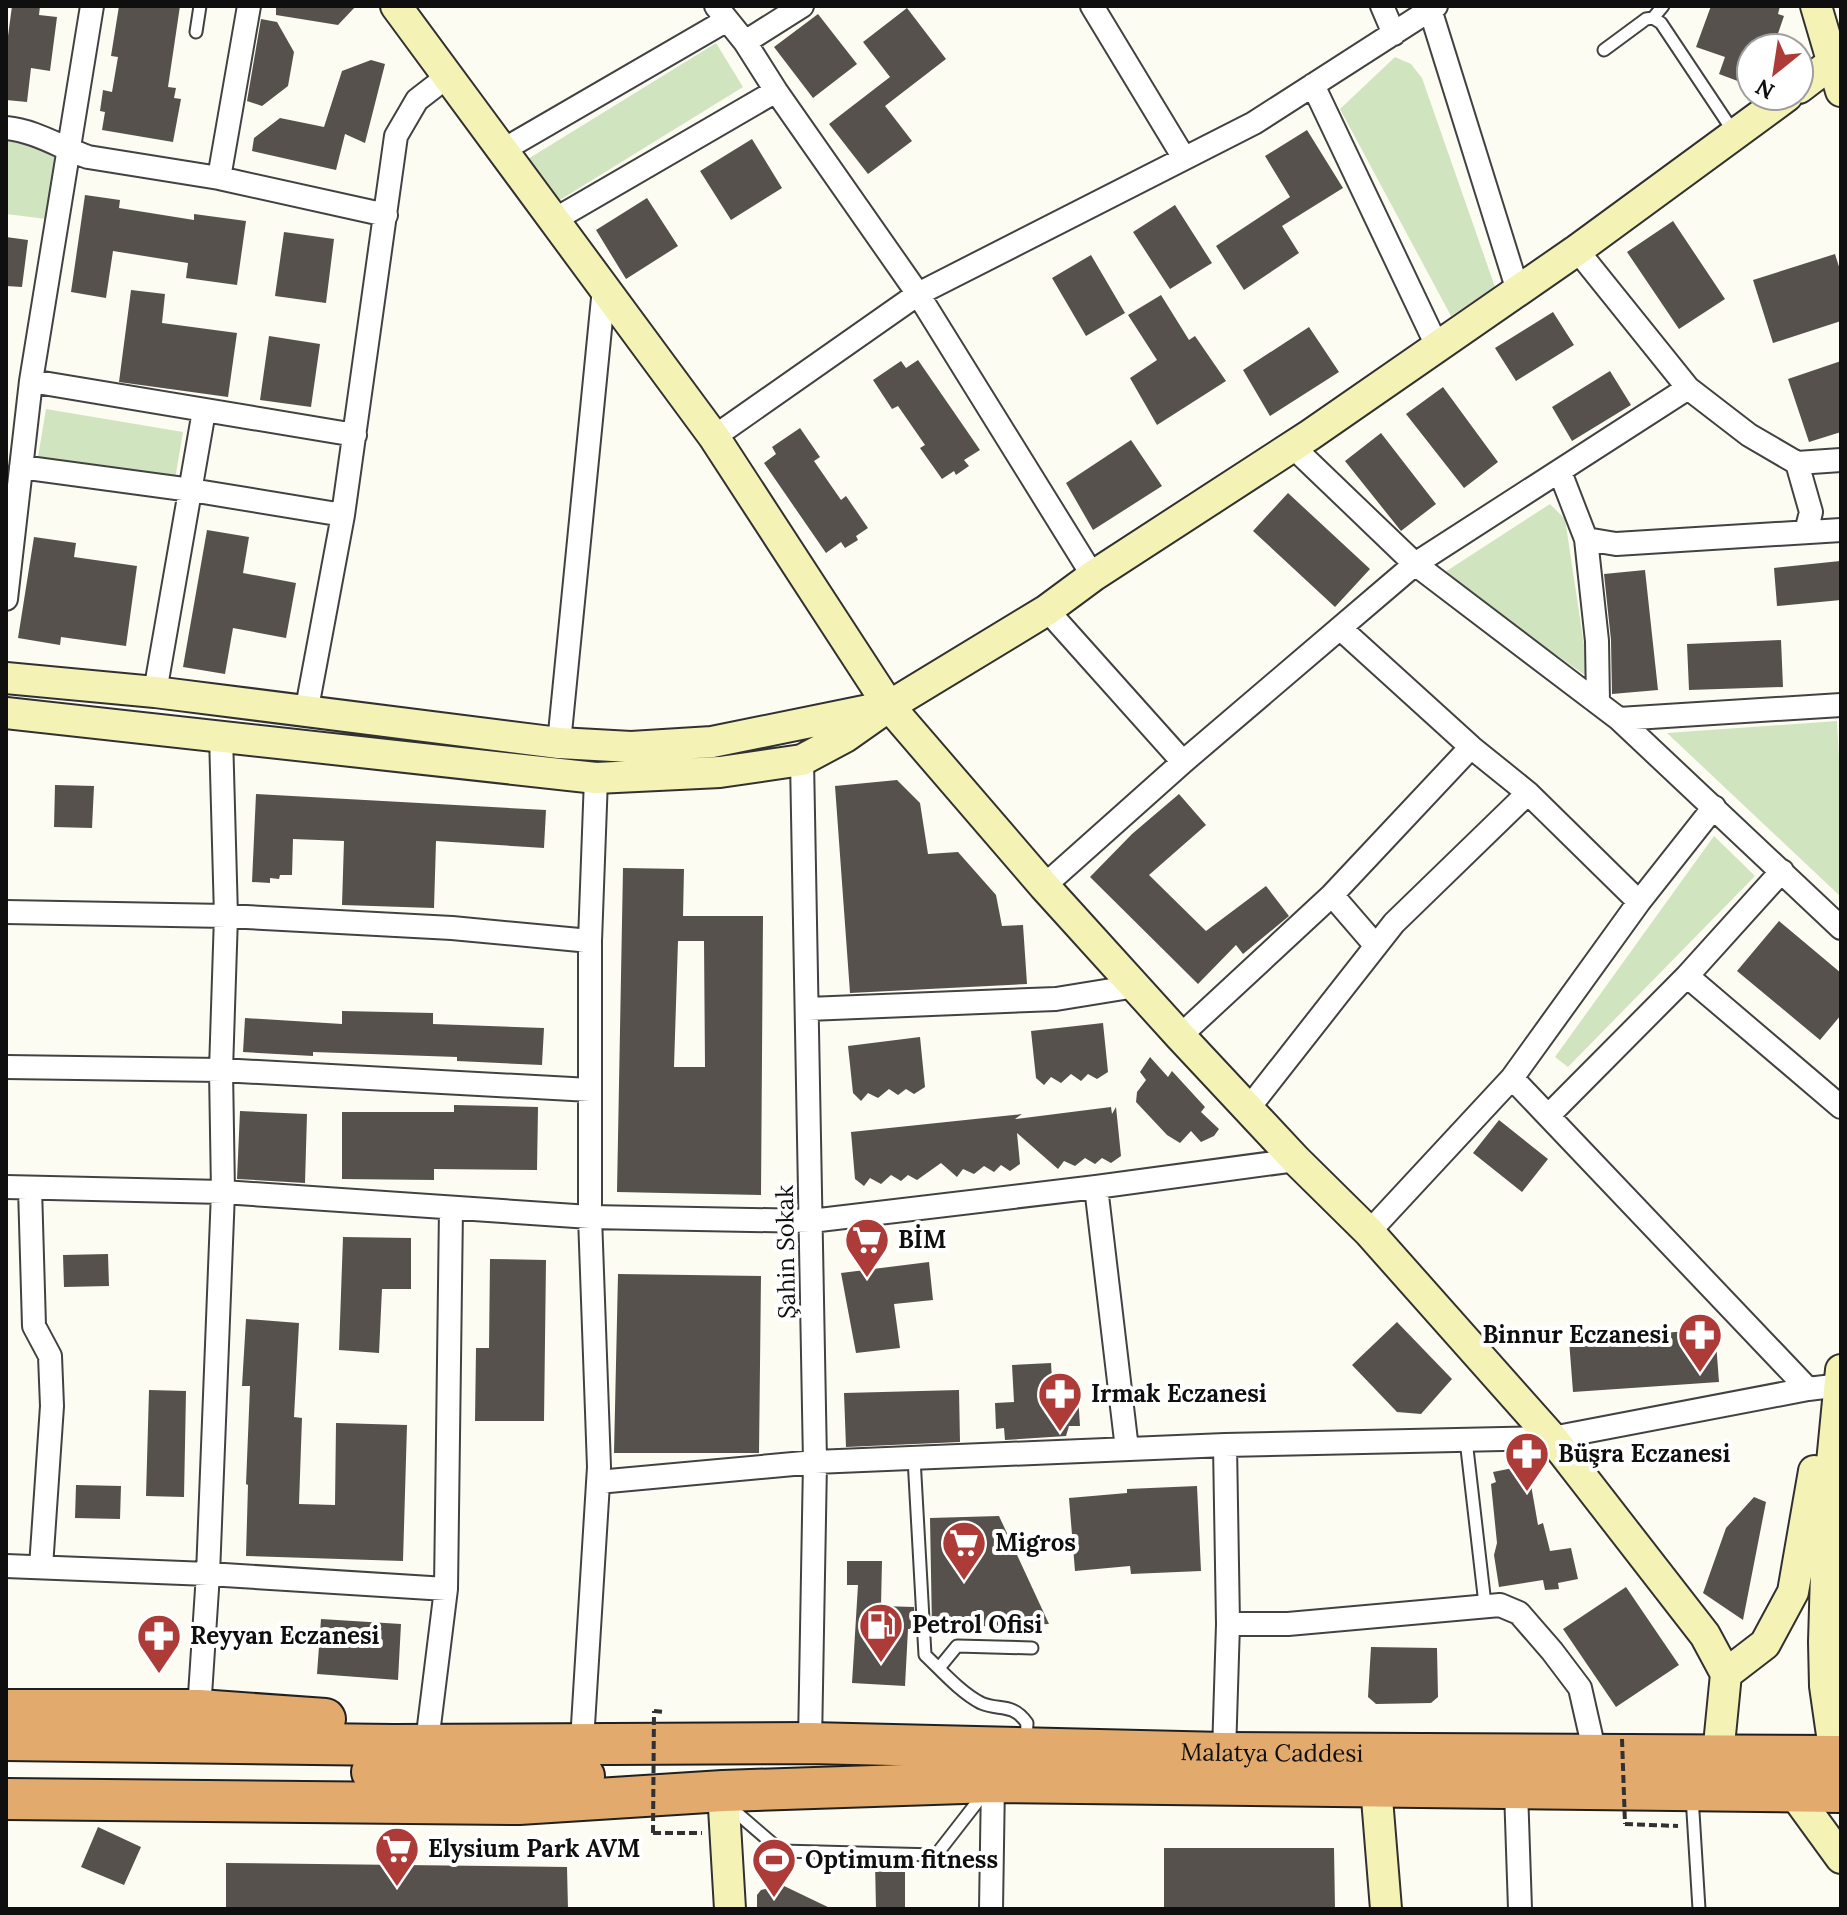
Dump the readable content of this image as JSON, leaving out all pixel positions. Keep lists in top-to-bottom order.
{
  "streets": {
    "highway": ["Malatya Caddesi"],
    "street": ["Şahin Sokak"]
  },
  "crossings": [
    ["Şahin Sokak", "Malatya Caddesi"]
  ],
  "places": {
    "supermarket": ["BİM", "Migros", "Elysium Park AVM"],
    "pharmacy": [
      "Binnur Eczanesi",
      "Irmak Eczanesi",
      "Büşra Eczanesi",
      "Reyyan Eczanesi"
    ],
    "fuel station": ["Petrol Ofisi"],
    "sports": ["Optimum fitness"]
  },
  "north": "bottom left"
}
